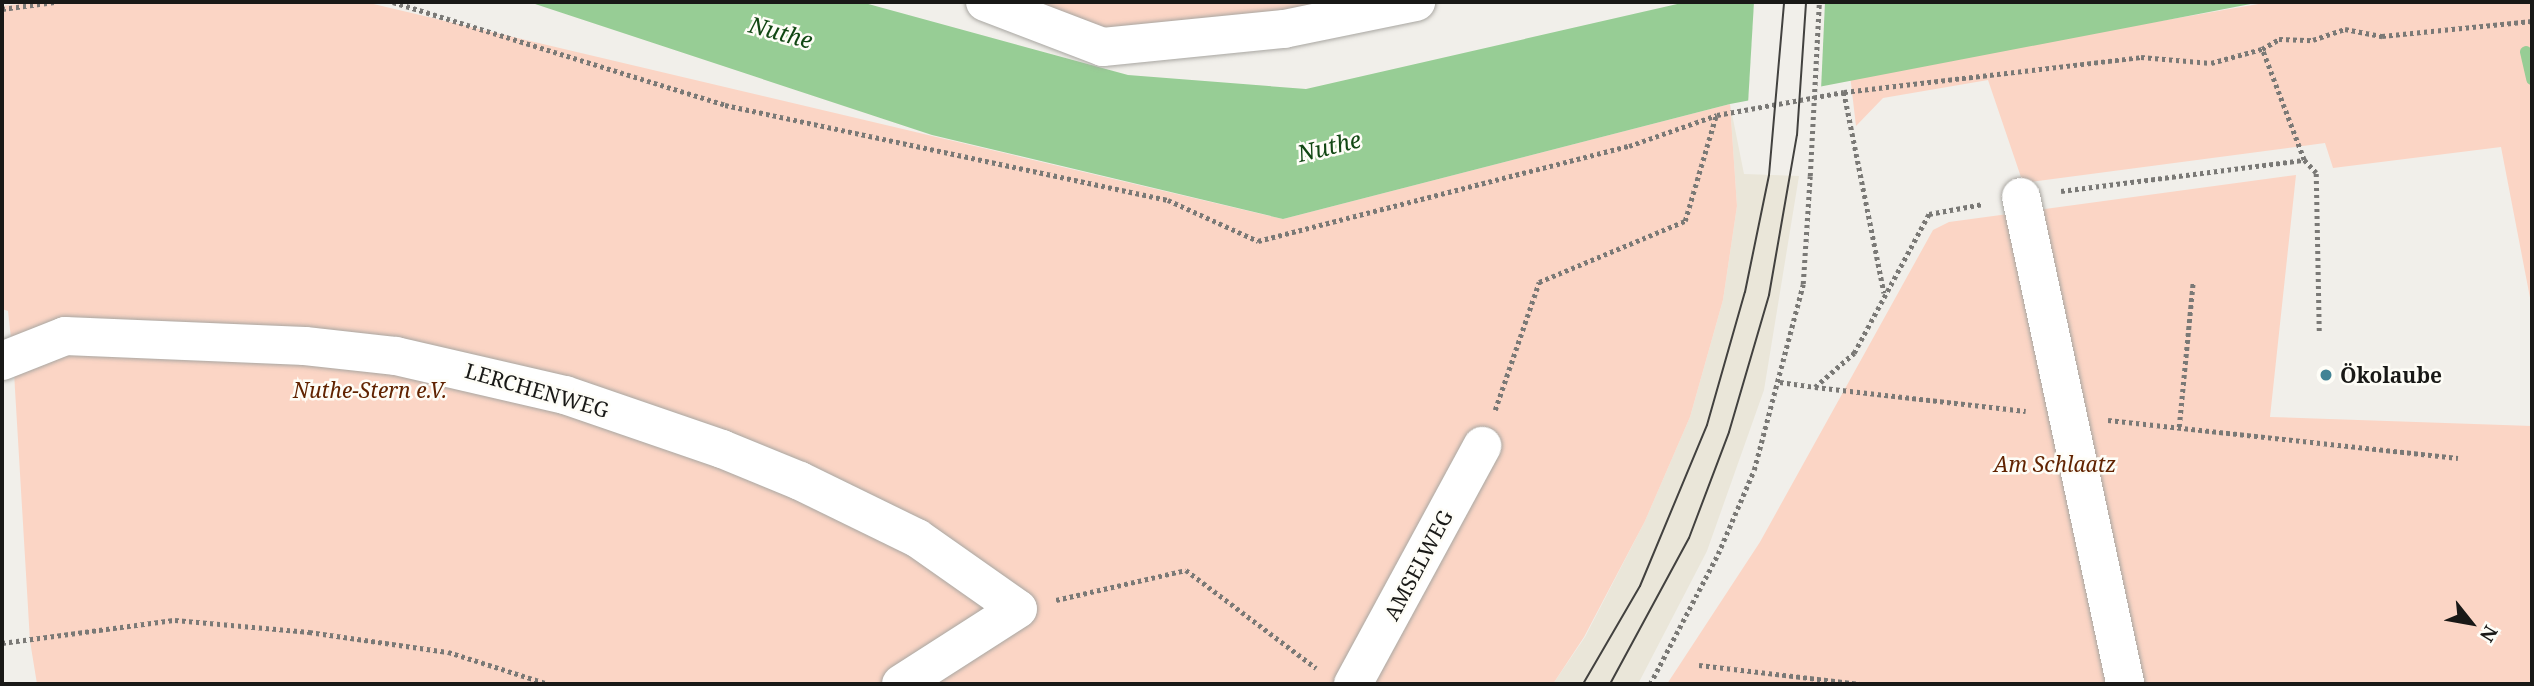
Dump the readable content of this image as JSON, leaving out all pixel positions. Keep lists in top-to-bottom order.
{
  "streets": {
    "lane": ["LERCHENWEG", "AMSELWEG"]
  },
  "water": ["Nuthe"],
  "parks": ["Nuthe-Stern e.V.", "Am Schlaatz"],
  "places": ["Ökolaube"],
  "north": "bottom right"
}
